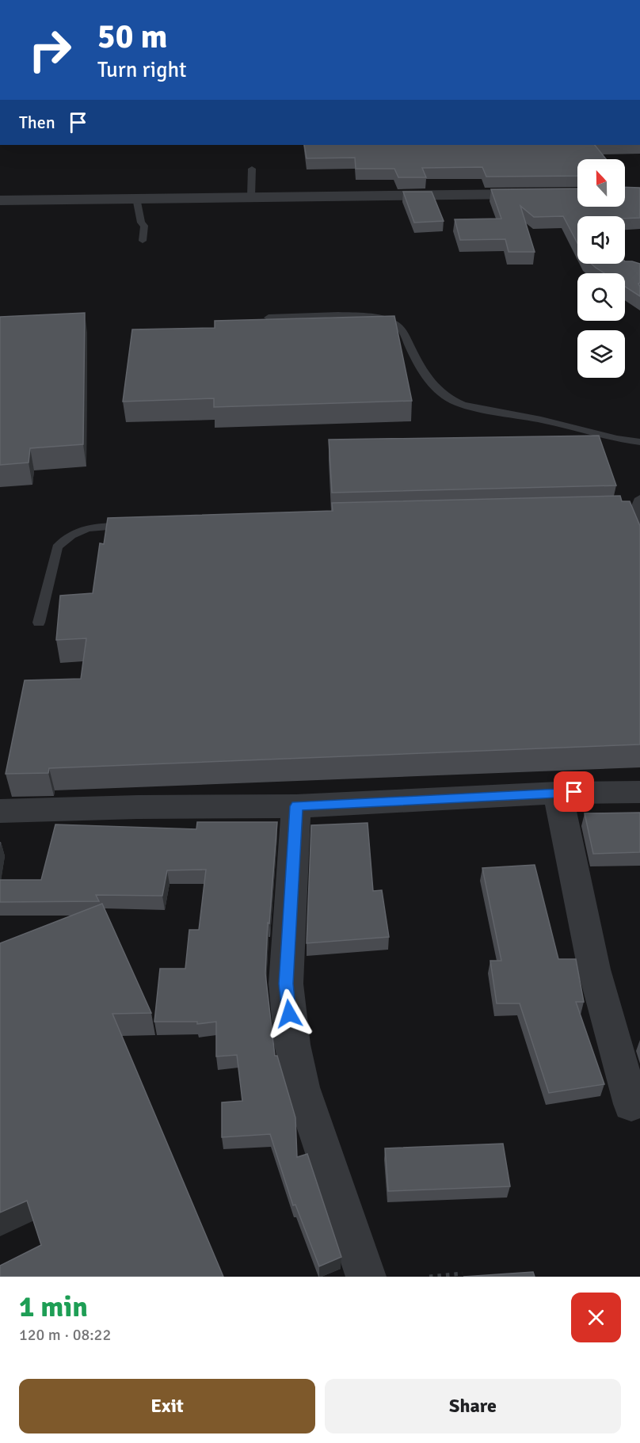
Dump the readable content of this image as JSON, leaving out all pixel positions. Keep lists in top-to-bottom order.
{
  "north": "top",
  "page": {
    "turn": ["50 m", "Turn right"],
    "then": "Then",
    "heading": ["1 min", "120 m · 08:22"],
    "buttons": ["Exit", "Share"]
  }
}
